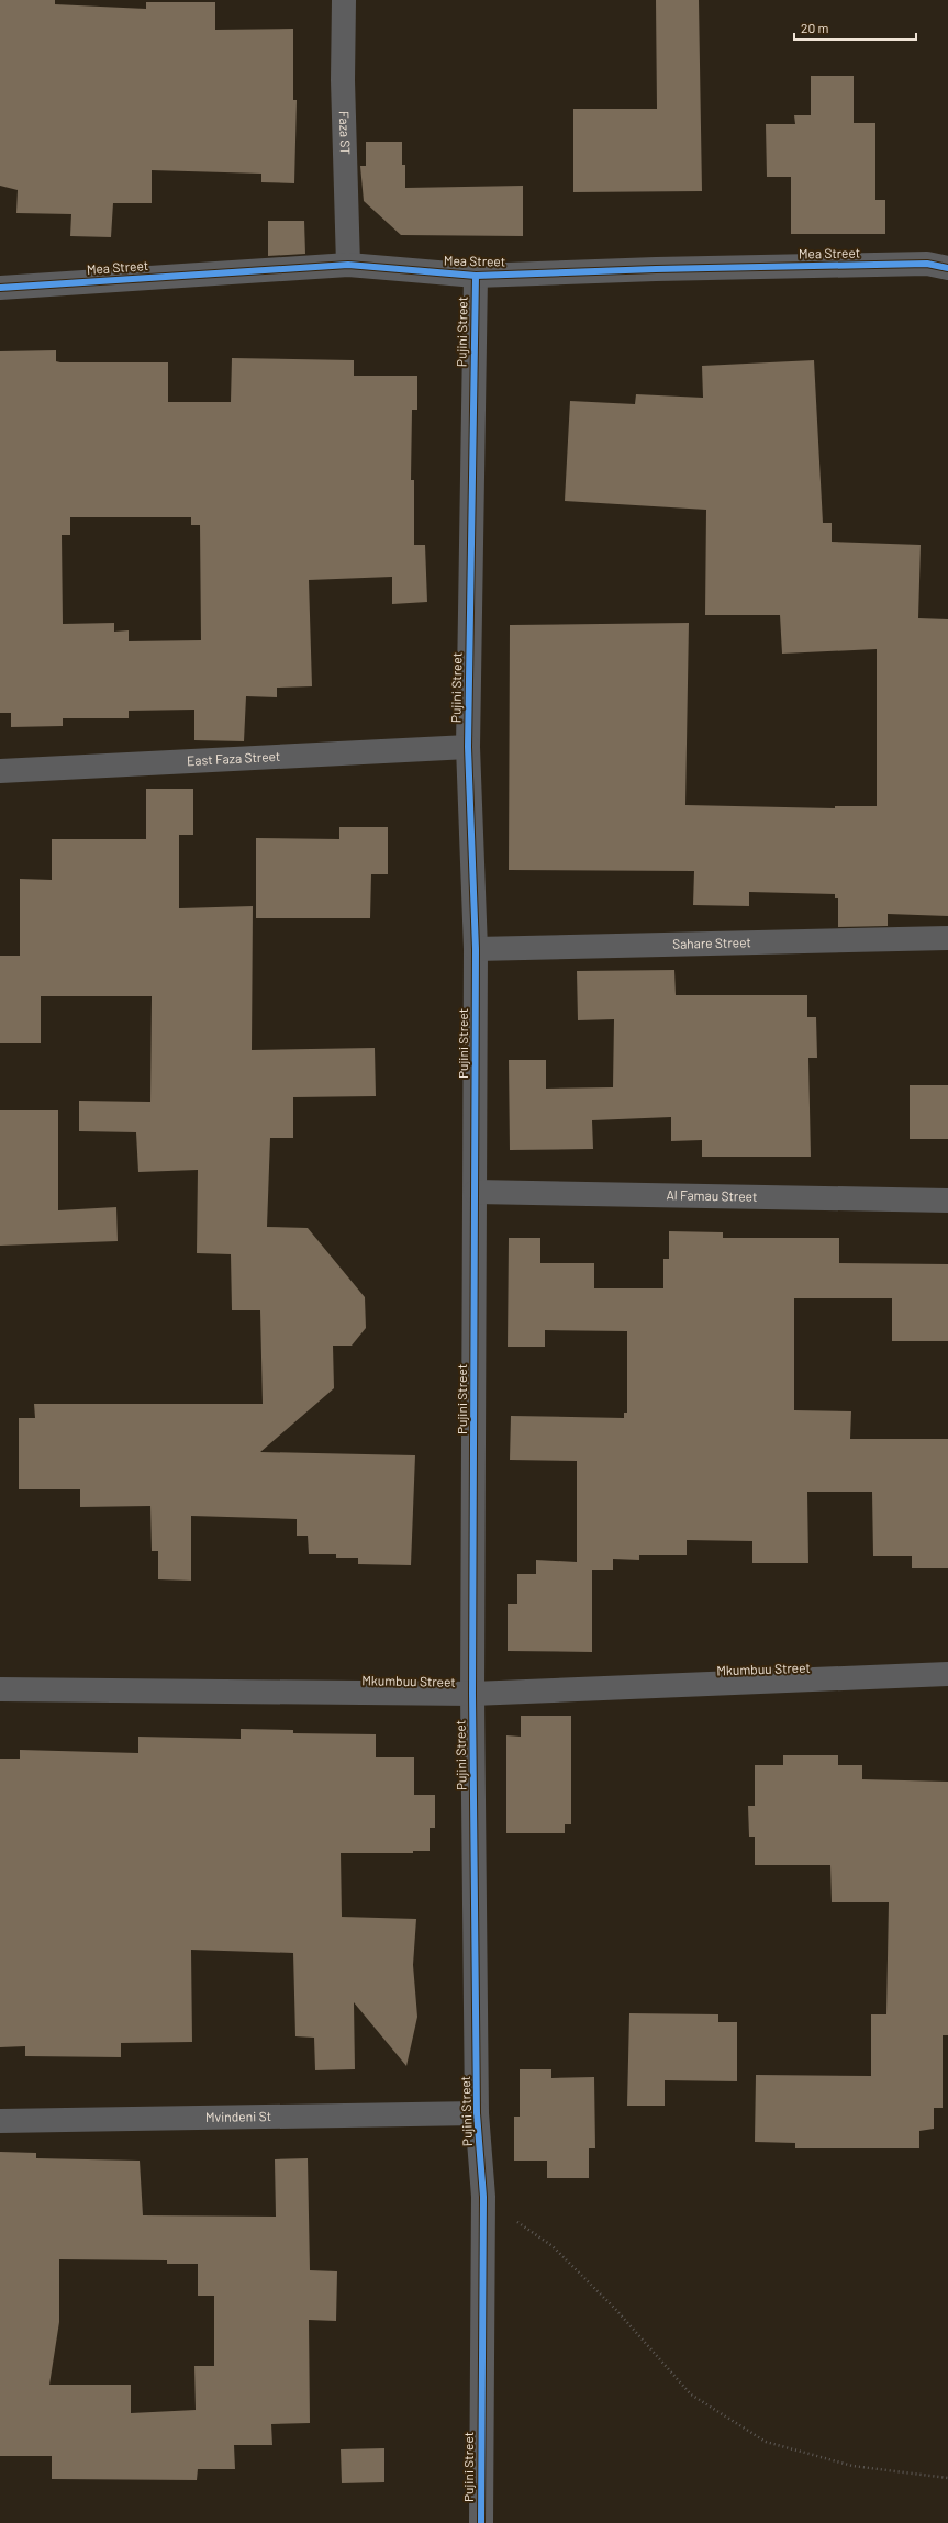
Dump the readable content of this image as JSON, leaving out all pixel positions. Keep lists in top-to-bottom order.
{
  "streets": {
    "street": [
      "Faza ST",
      "Mea Street",
      "Pujini Street",
      "East Faza Street",
      "Sahare Street",
      "Al Famau Street",
      "Mkumbuu Street",
      "Mvindeni St"
    ]
  },
  "crossings": [
    ["Faza ST", "Mea Street"],
    ["Mea Street", "Pujini Street"],
    ["Pujini Street", "East Faza Street"],
    ["Pujini Street", "Sahare Street"],
    ["Pujini Street", "Al Famau Street"],
    ["Pujini Street", "Mkumbuu Street"],
    ["Pujini Street", "Mvindeni St"]
  ],
  "scale_bar": "20 m"
}
